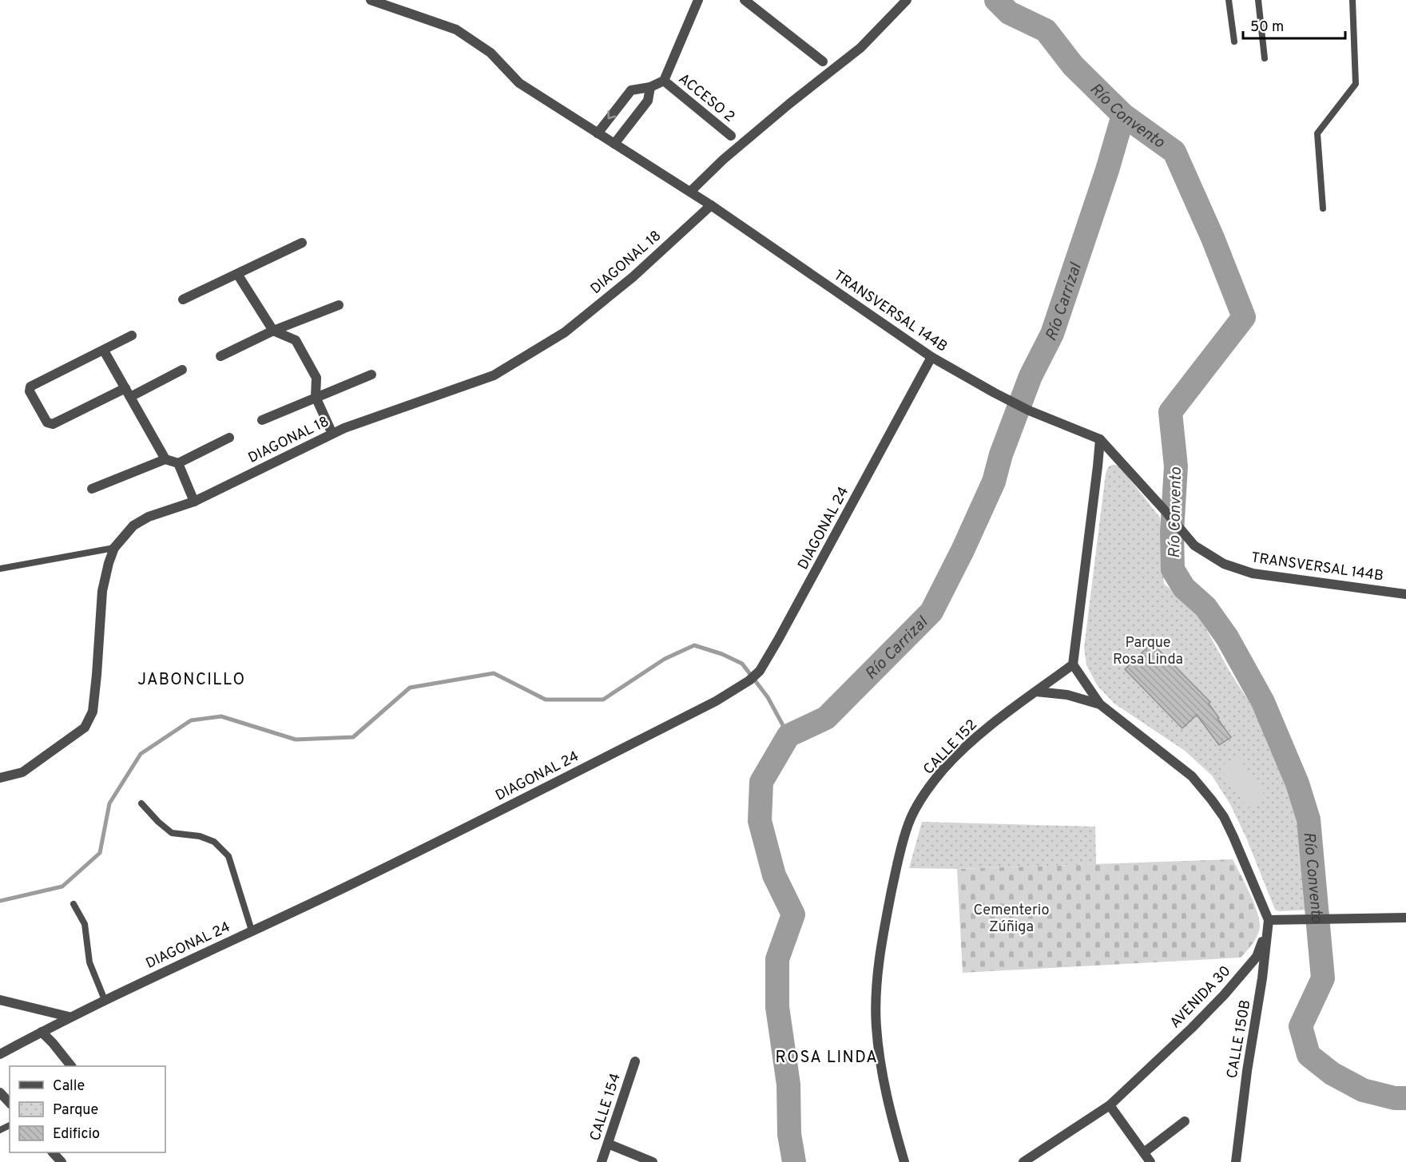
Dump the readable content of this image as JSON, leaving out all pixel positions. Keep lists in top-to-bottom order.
{
  "streets": {
    "street": [
      "ACCESO 2",
      "DIAGONAL 18",
      "TRANSVERSAL 144B",
      "DIAGONAL 24",
      "CALLE 152",
      "AVENIDA 30",
      "CALLE 150B",
      "CALLE 154"
    ]
  },
  "crossings": [
    ["DIAGONAL 18", "TRANSVERSAL 144B"],
    ["TRANSVERSAL 144B", "DIAGONAL 24"],
    ["AVENIDA 30", "CALLE 150B"]
  ],
  "districts": ["JABONCILLO", "ROSA LINDA"],
  "water": ["Río Convento", "Río Carrizal"],
  "parks": ["Parque Rosa Linda", "Cementerio Zúñiga"],
  "legend": ["Calle", "Parque", "Edificio"],
  "scale_bar": "50 m"
}
